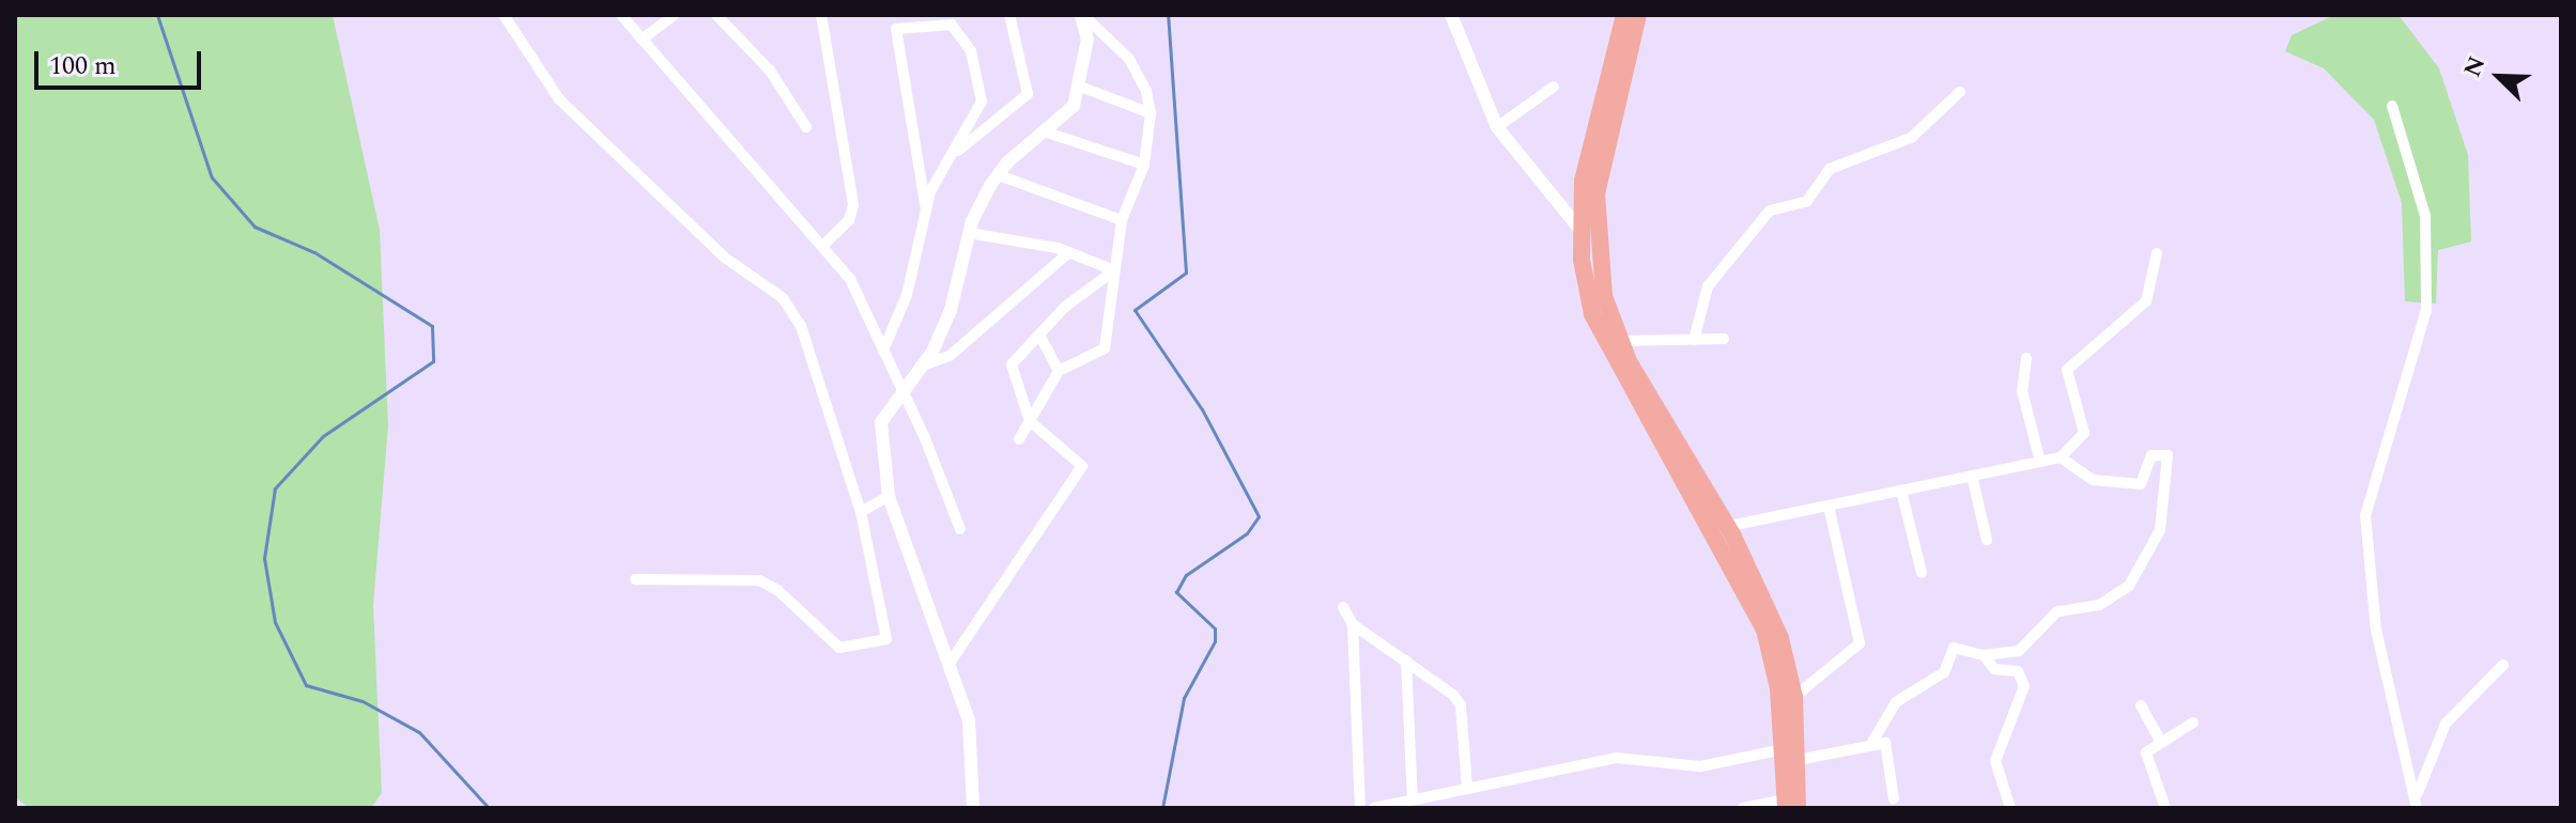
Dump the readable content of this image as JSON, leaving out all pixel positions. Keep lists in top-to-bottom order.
{
  "scale_bar": "100 m",
  "north": "top left"
}
